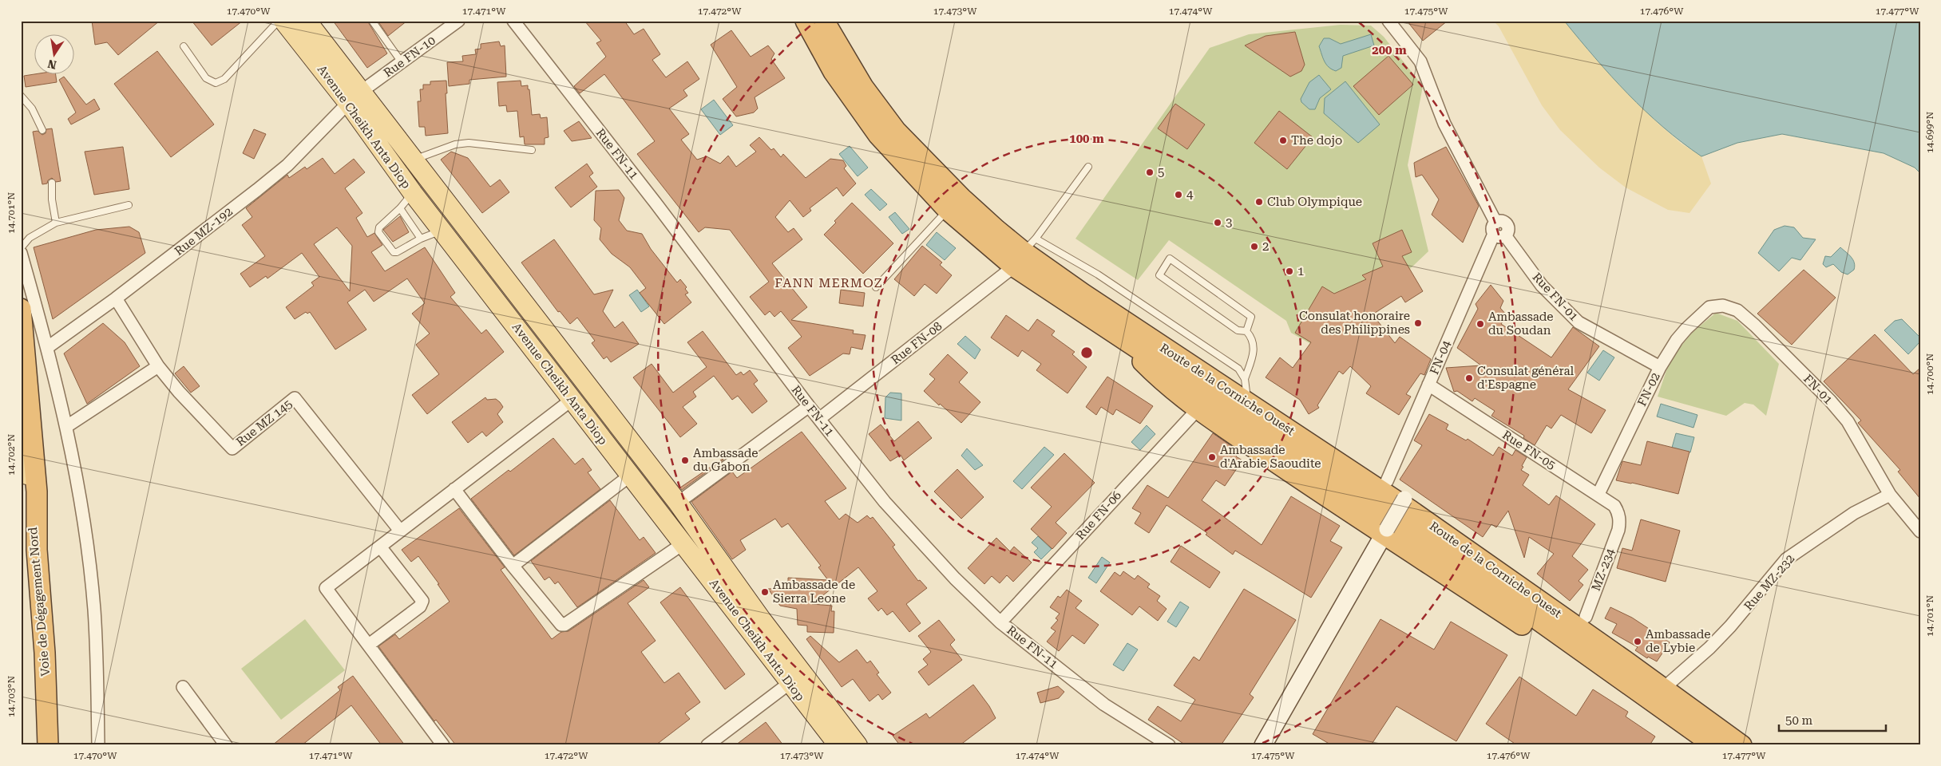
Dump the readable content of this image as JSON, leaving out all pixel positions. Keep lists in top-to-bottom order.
{
  "streets": {
    "highway": ["Route de la Corniche Ouest", "Voie de Dégagement Nord"],
    "main road": ["Avenue Cheikh Anta Diop"],
    "street": [
      "Rue FN-10",
      "Rue FN-11",
      "Rue MZ-192",
      "Rue FN-01",
      "Rue FN-08",
      "FN-04",
      "FN-02",
      "FN-01",
      "Rue MZ 145",
      "Rue FN-05",
      "Rue FN-06",
      "MZ-234",
      "Rue MZ-232"
    ]
  },
  "crossings": [
    ["Rue FN-10", "Avenue Cheikh Anta Diop"],
    ["Rue FN-10", "Rue MZ-192"],
    ["Avenue Cheikh Anta Diop", "Rue MZ-192"],
    ["Rue FN-11", "Rue FN-08"],
    ["Rue FN-11", "Rue FN-06"],
    ["Rue MZ-192", "Rue MZ 145"],
    ["Rue FN-01", "FN-04"],
    ["Rue FN-01", "FN-02"],
    ["Rue FN-08", "Route de la Corniche Ouest"],
    ["FN-04", "Rue FN-05"],
    ["Route de la Corniche Ouest", "Rue MZ-232"],
    ["FN-02", "FN-01"],
    ["FN-02", "Rue FN-05"],
    ["FN-01", "Rue MZ-232"],
    ["Rue FN-05", "MZ-234"]
  ],
  "districts": ["FANN MERMOZ"],
  "places": [
    "The dojo",
    "5",
    "4",
    "Club Olympique",
    "3",
    "2",
    "1",
    "Consulat honoraire des Philippines",
    "Ambassade du Soudan",
    "Consulat général d'Espagne",
    "Ambassade d'Arabie Saoudite",
    "Ambassade du Gabon",
    "Ambassade de Sierra Leone",
    "Ambassade de Lybie"
  ],
  "scale_bar": "50 m",
  "north": "bottom",
  "coordinates": [
    "17.470°W",
    "17.471°W",
    "17.472°W",
    "17.473°W",
    "17.474°W",
    "17.475°W",
    "17.476°W",
    "17.477°W",
    "14.699°N",
    "14.701°N",
    "14.700°N",
    "14.702°N",
    "14.703°N"
  ],
  "rings": ["200 m", "100 m"]
}
